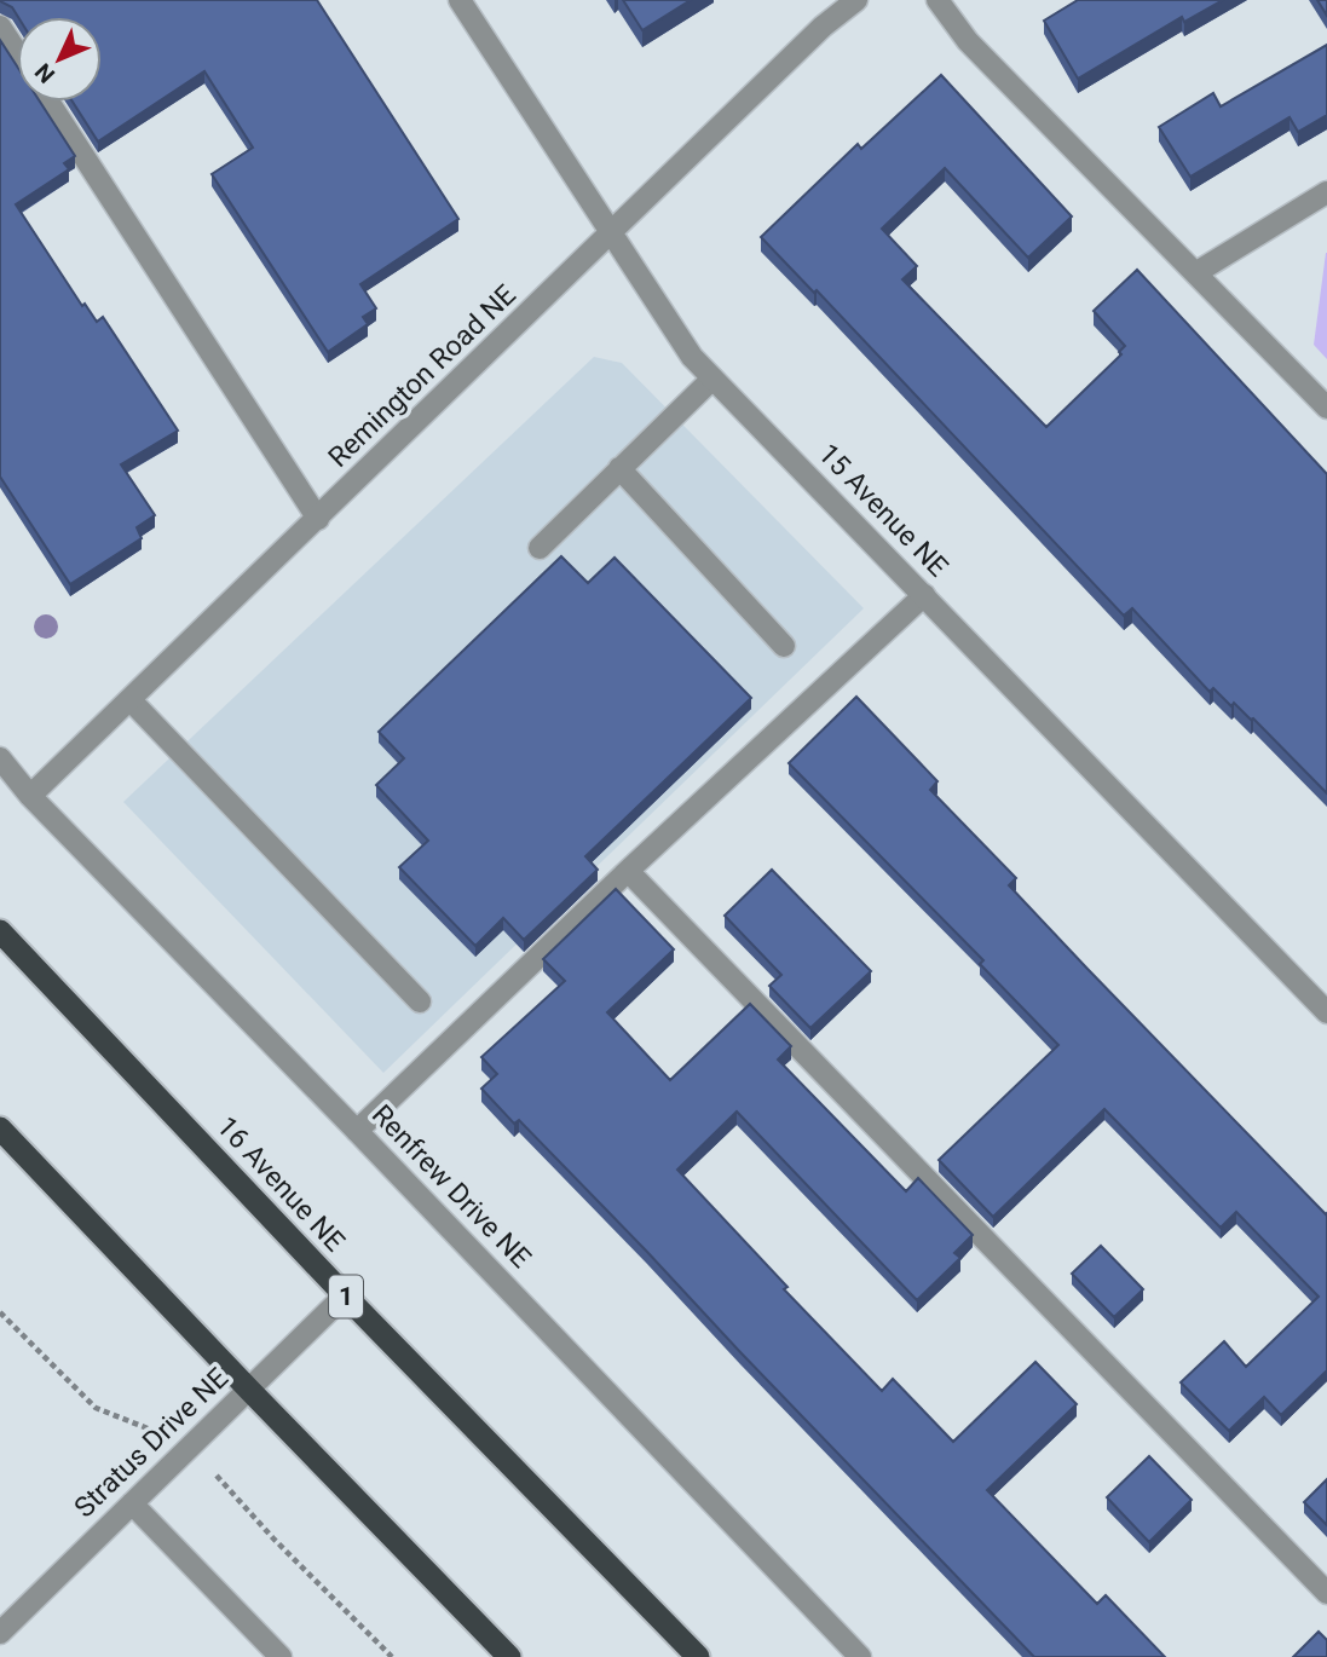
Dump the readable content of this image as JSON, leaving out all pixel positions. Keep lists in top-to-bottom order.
{
  "streets": {
    "highway": ["16 Avenue NE", "1"],
    "street": [
      "Remington Road NE",
      "15 Avenue NE",
      "Renfrew Drive NE",
      "Stratus Drive NE"
    ]
  },
  "crossings": [
    ["Remington Road NE", "15 Avenue NE"],
    ["Remington Road NE", "Renfrew Drive NE"],
    ["16 Avenue NE", "Stratus Drive NE"]
  ],
  "north": "bottom left"
}
